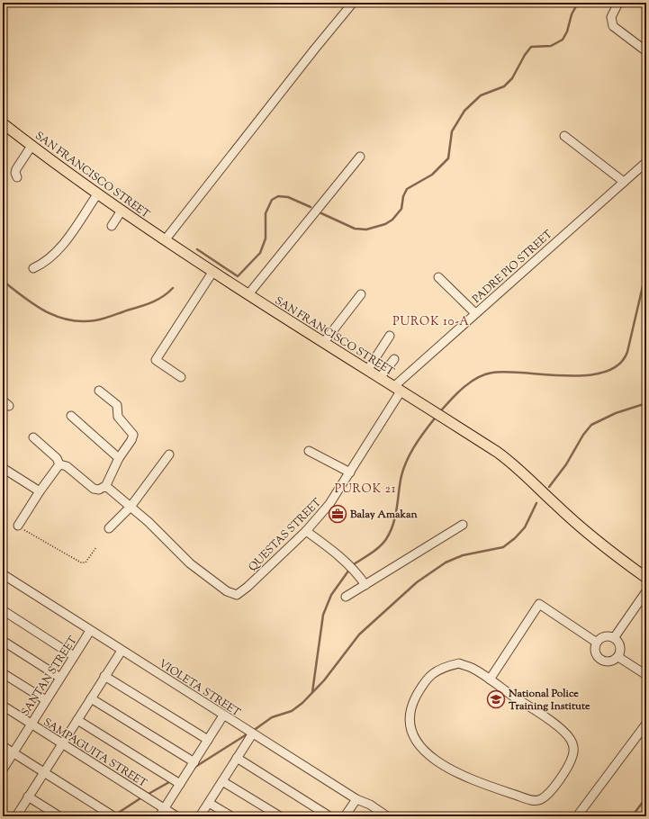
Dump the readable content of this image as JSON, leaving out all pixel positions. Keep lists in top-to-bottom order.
{
  "streets": {
    "main road": ["SAN FRANCISCO STREET"],
    "street": [
      "PADRE PIO STREET",
      "QUESTAS STREET",
      "SANTAN STREET",
      "VIOLETA STREET",
      "SAMPAGUITA STREET"
    ]
  },
  "crossings": [
    ["SAN FRANCISCO STREET", "PADRE PIO STREET"],
    ["SAN FRANCISCO STREET", "QUESTAS STREET"],
    ["PADRE PIO STREET", "QUESTAS STREET"],
    ["SANTAN STREET", "VIOLETA STREET"],
    ["SANTAN STREET", "SAMPAGUITA STREET"]
  ],
  "districts": ["PUROK 10-A", "PUROK 21"],
  "places": {
    "office": ["Balay Amakan"],
    "school or university": ["National Police Training Institute"]
  }
}
